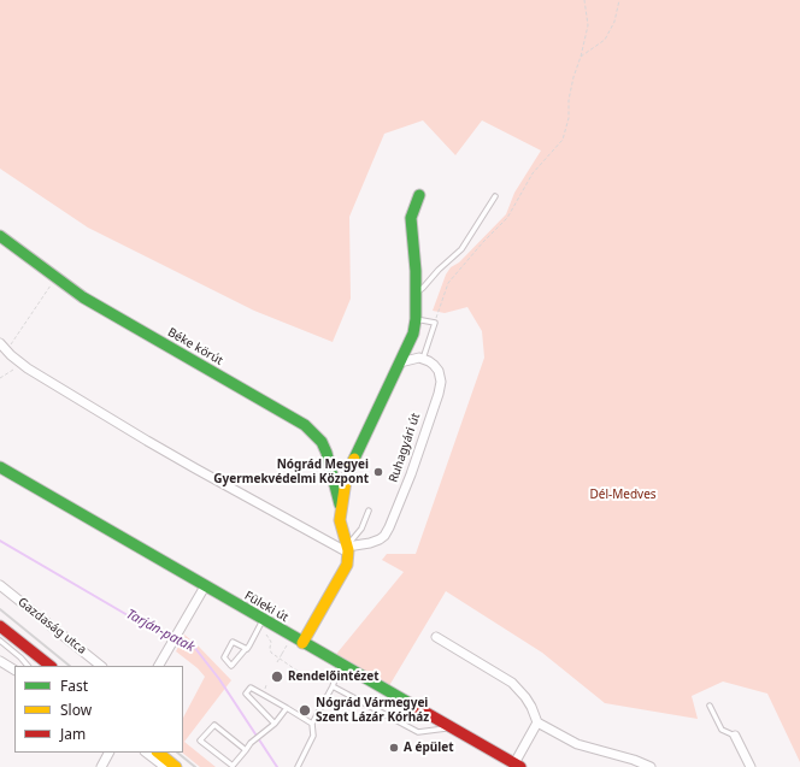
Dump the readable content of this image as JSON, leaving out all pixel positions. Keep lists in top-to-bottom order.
{
  "streets": {
    "street": [
      "Béke körút",
      "Ruhagyári út",
      "Füleki út",
      "Gazdaság utca"
    ]
  },
  "water": ["Tarján-patak"],
  "parks": ["Dél-Medves"],
  "places": [
    "Nógrád Megyei Gyermekvédelmi Központ",
    "Rendelőintézet",
    "Nógrád Vármegyei Szent Lázár Kórház",
    "A épület"
  ],
  "legend": ["Fast", "Slow", "Jam"]
}
